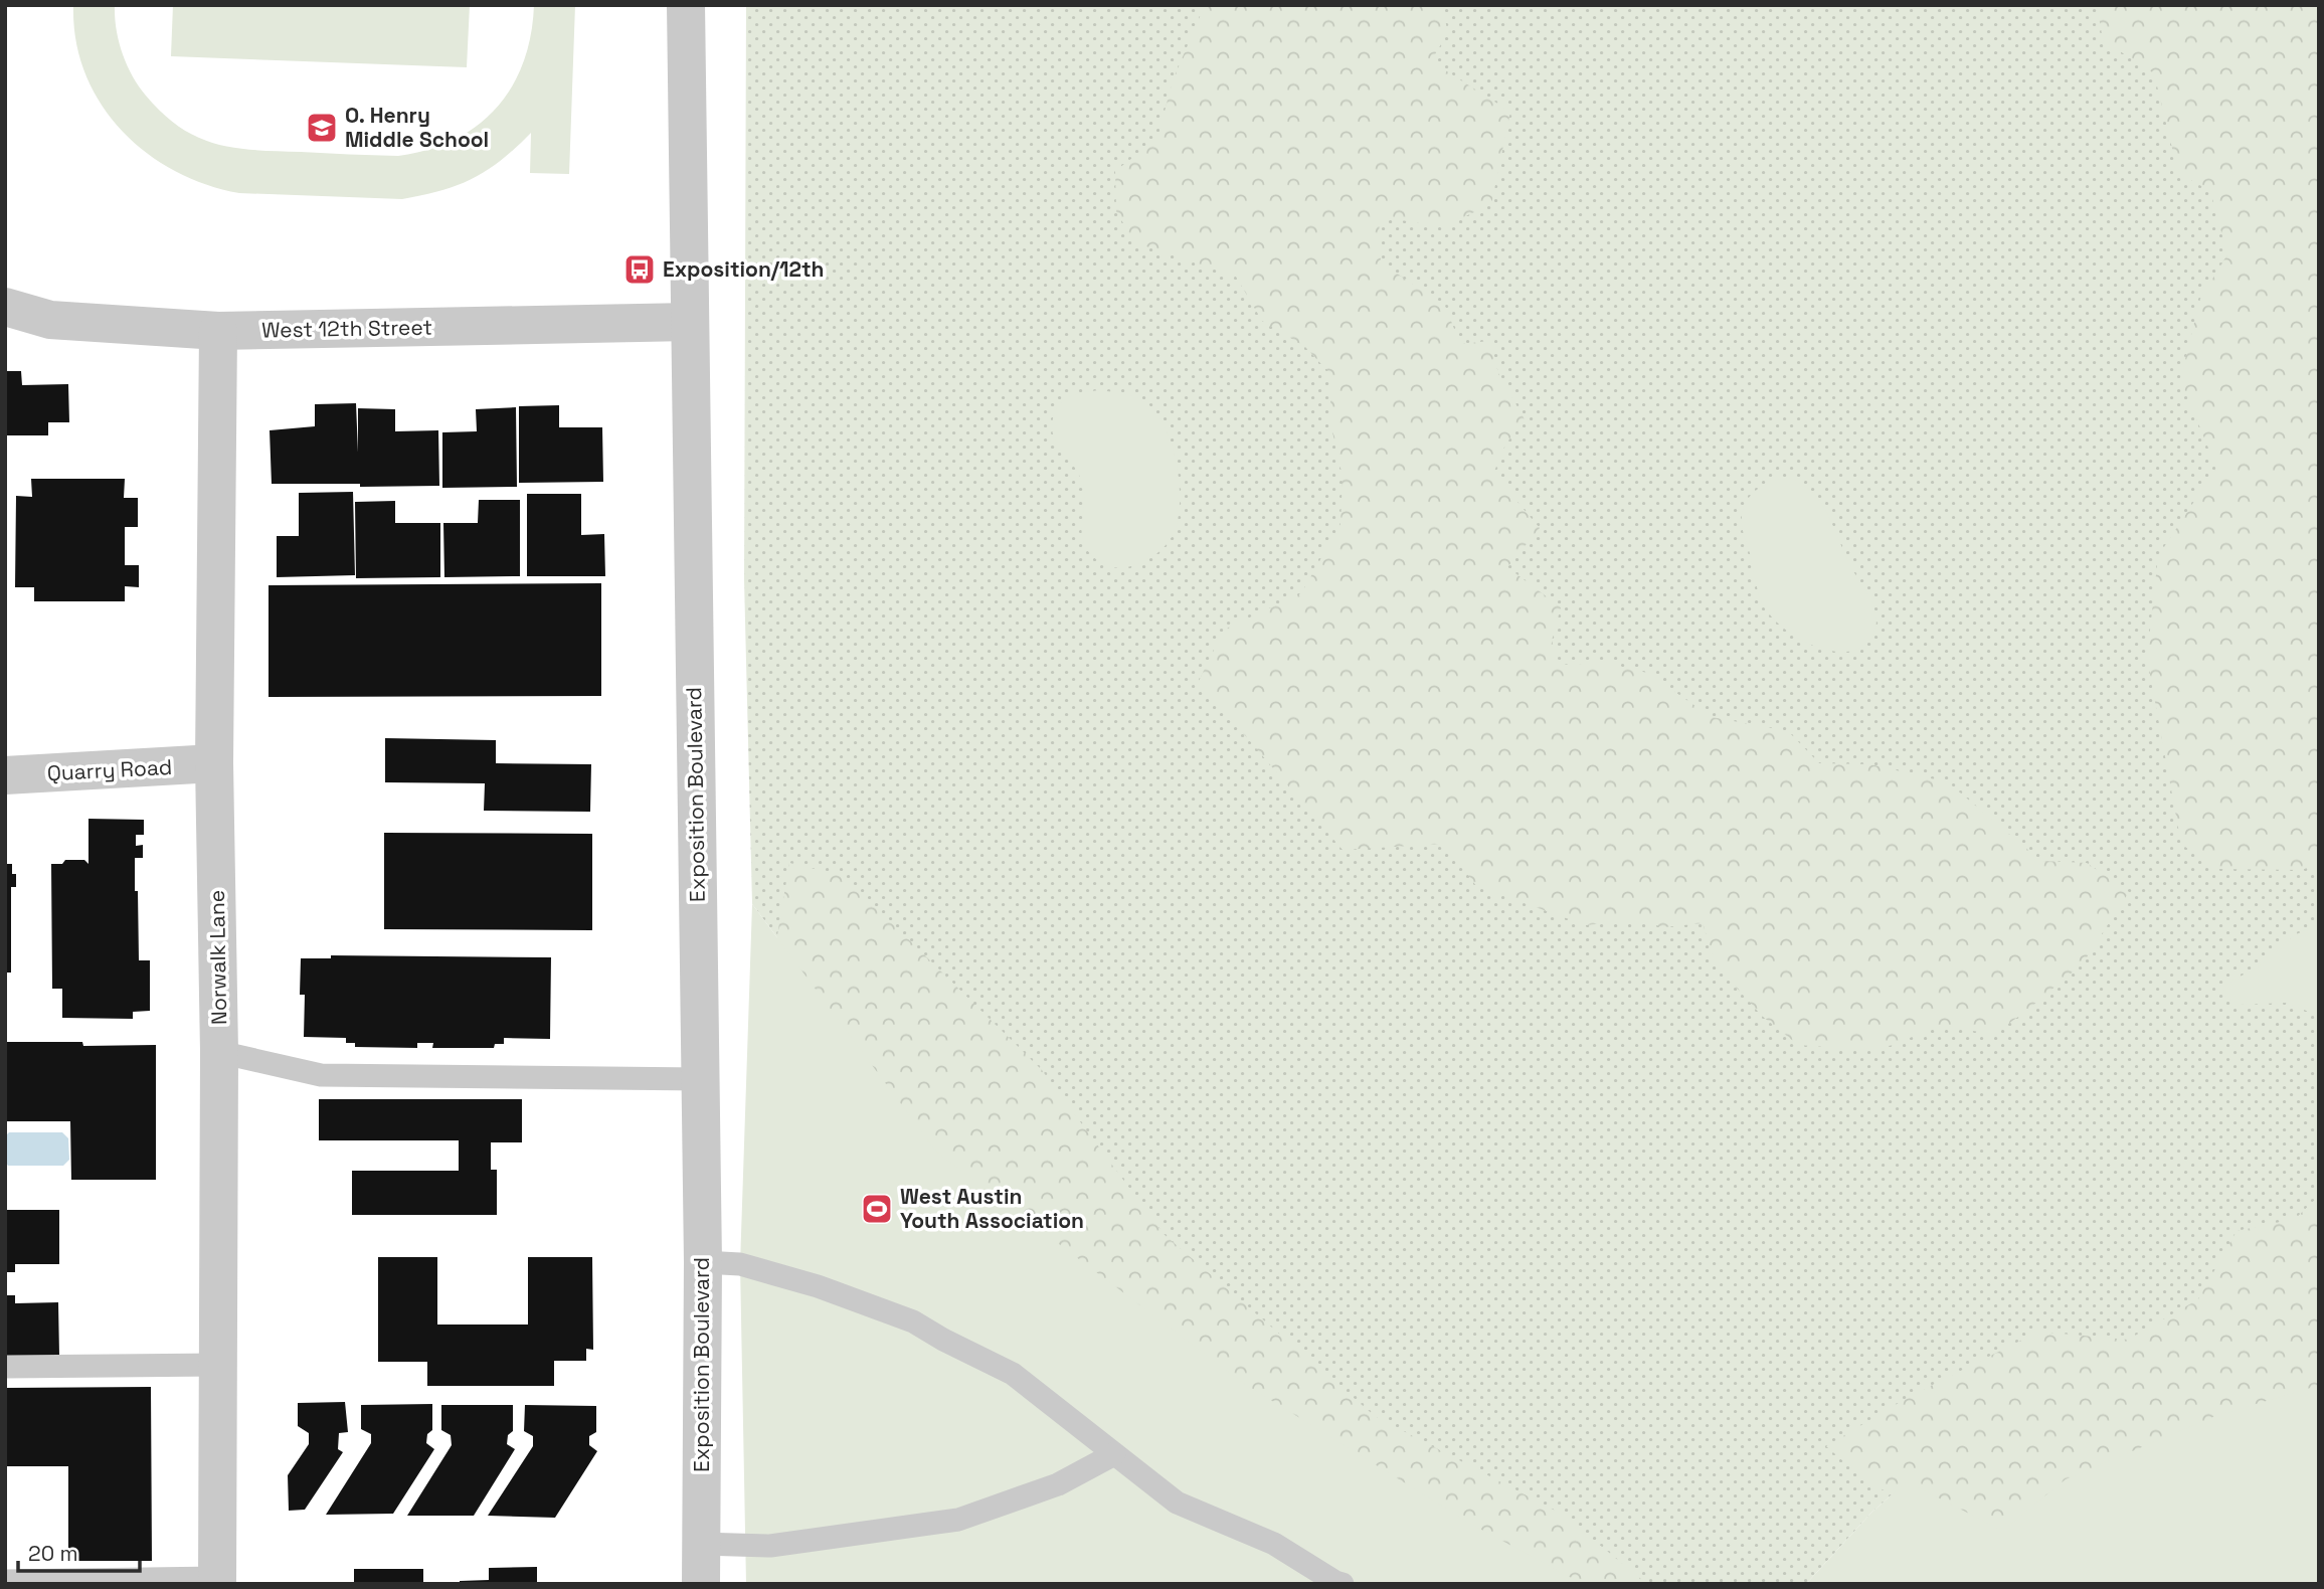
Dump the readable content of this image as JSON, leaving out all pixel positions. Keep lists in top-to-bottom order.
{
  "streets": {
    "street": [
      "West 12th Street",
      "Quarry Road",
      "Exposition Boulevard",
      "Norwalk Lane"
    ]
  },
  "crossings": [
    ["West 12th Street", "Exposition Boulevard"],
    ["West 12th Street", "Norwalk Lane"],
    ["Quarry Road", "Norwalk Lane"]
  ],
  "places": {
    "school or university": ["O. Henry Middle School"],
    "bus stop": ["Exposition/12th"],
    "sports": ["West Austin Youth Association"]
  },
  "scale_bar": "20 m"
}
